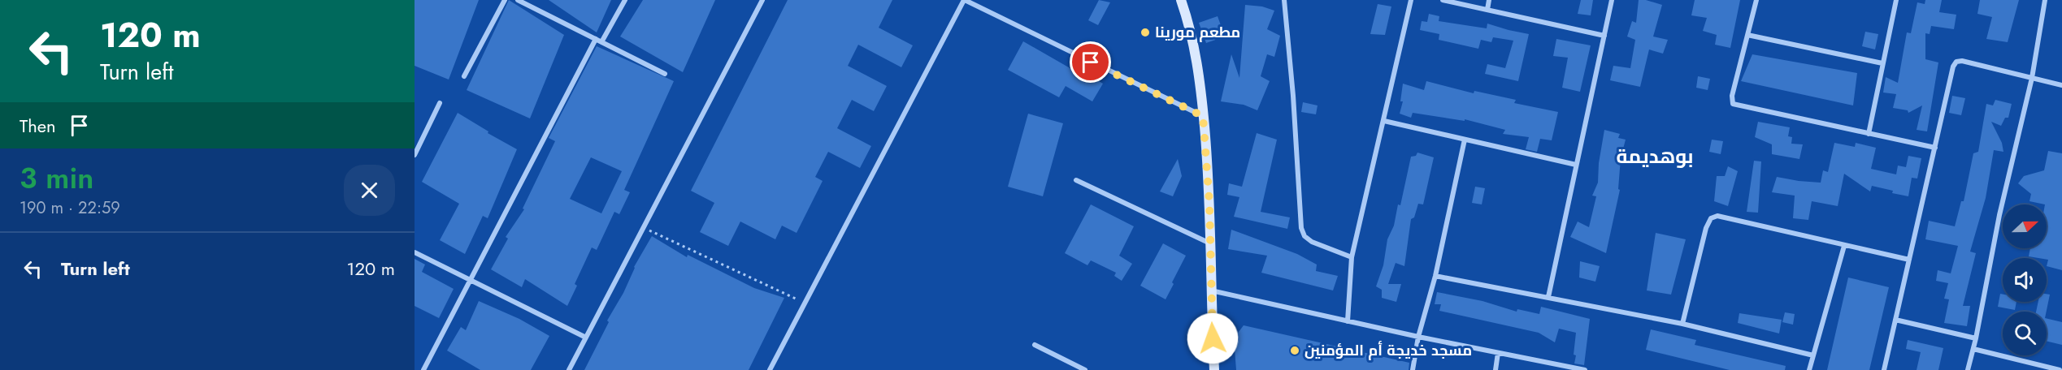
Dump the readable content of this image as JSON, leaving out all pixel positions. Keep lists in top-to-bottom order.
{
  "districts": ["بوهديمة"],
  "places": ["مطعم مورينا", "مسجد خديجة أم المؤمنين"],
  "north": "right",
  "page": {
    "turn": ["120 m", "Turn left"],
    "then": "Then",
    "heading": ["3 min", "190 m · 22:59"],
    "list": [
      {
        "name": "Turn left",
        "value": "120 m"
      }
    ]
  }
}
